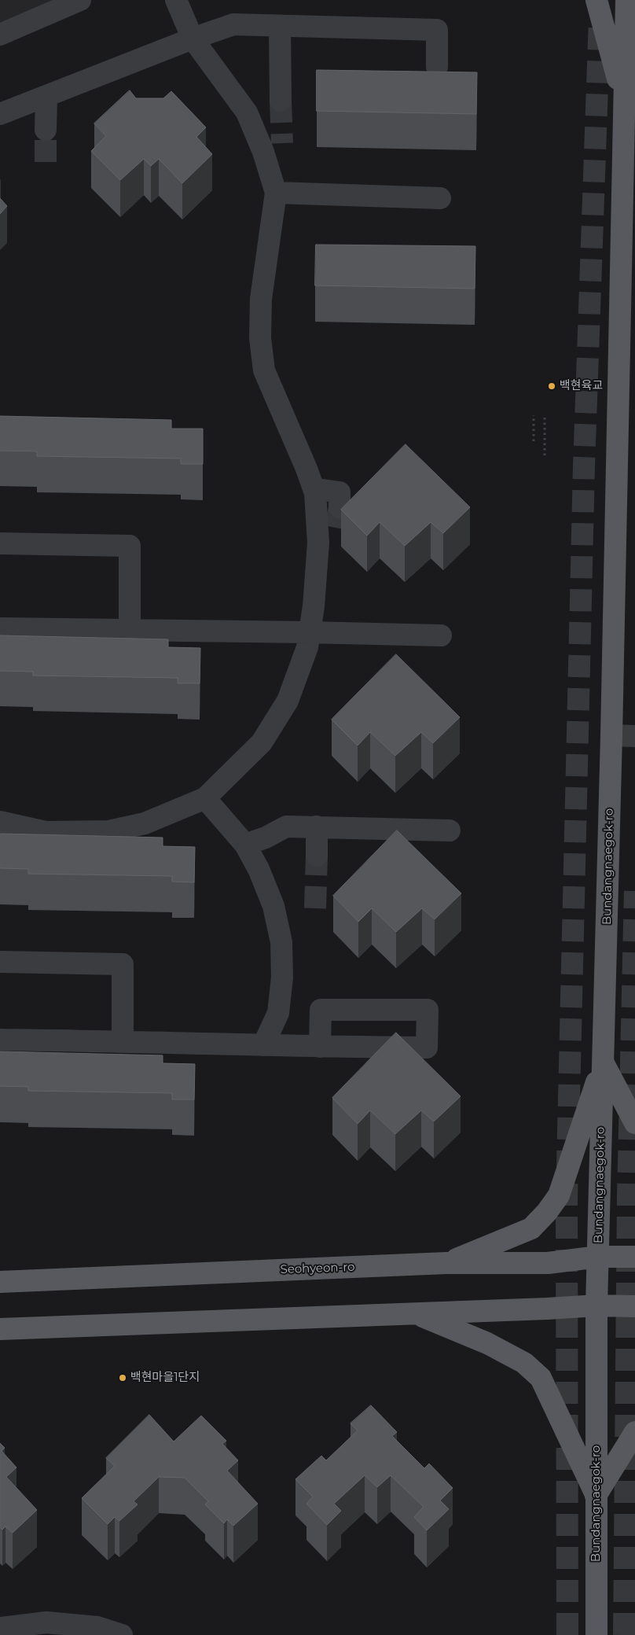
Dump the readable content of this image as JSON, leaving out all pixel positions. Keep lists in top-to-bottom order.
{
  "streets": {
    "main road": ["Bundangnaegok-ro", "Seohyeon-ro"]
  },
  "crossings": [
    ["Bundangnaegok-ro", "Seohyeon-ro"]
  ],
  "places": ["백현육교", "백현마을1단지"]
}
